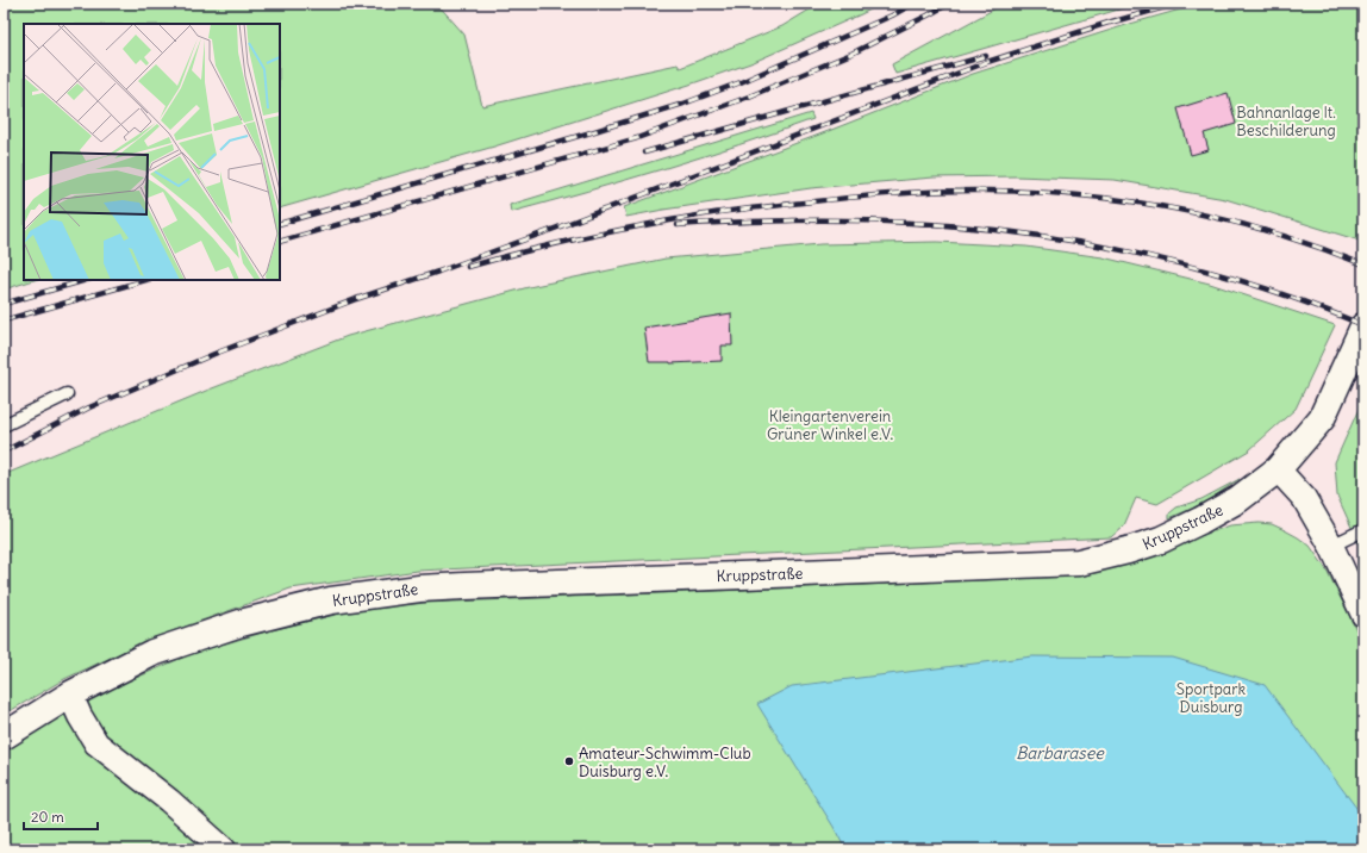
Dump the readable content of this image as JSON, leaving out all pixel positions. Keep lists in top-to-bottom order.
{
  "streets": {
    "street": ["Kruppstraße"]
  },
  "water": ["Barbarasee"],
  "parks": ["Bahnanlage lt. Beschilderung", "Kleingartenverein Grüner Winkel e.V.", "Sportpark Duisburg"],
  "places": ["Amateur-Schwimm-Club Duisburg e.V."],
  "scale_bar": "20 m"
}
